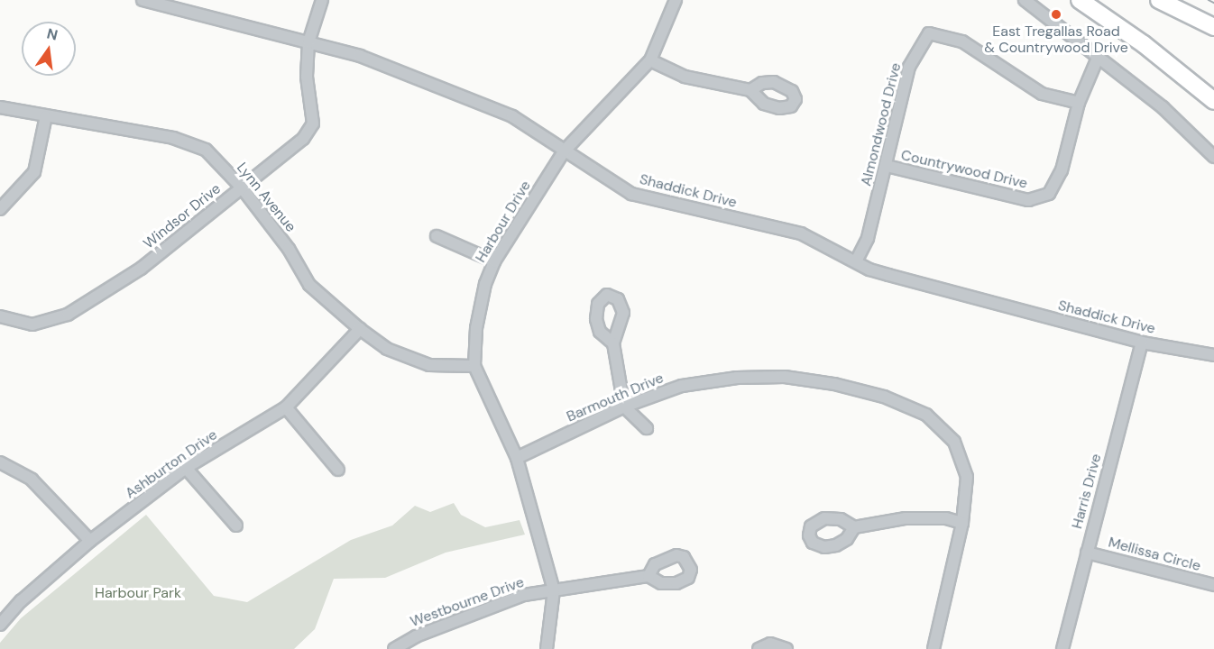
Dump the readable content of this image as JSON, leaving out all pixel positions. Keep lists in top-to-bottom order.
{
  "streets": {
    "street": [
      "Almondwood Drive",
      "Countrywood Drive",
      "Shaddick Drive",
      "Lynn Avenue",
      "Windsor Drive",
      "Harbour Drive",
      "Barmouth Drive",
      "Ashburton Drive",
      "Harris Drive",
      "Mellissa Circle",
      "Westbourne Drive"
    ]
  },
  "crossings": [
    ["Almondwood Drive", "Countrywood Drive"],
    ["Almondwood Drive", "Shaddick Drive"],
    ["Shaddick Drive", "Windsor Drive"],
    ["Shaddick Drive", "Harbour Drive"],
    ["Shaddick Drive", "Harris Drive"],
    ["Lynn Avenue", "Windsor Drive"],
    ["Lynn Avenue", "Harbour Drive"],
    ["Lynn Avenue", "Ashburton Drive"],
    ["Harbour Drive", "Barmouth Drive"],
    ["Harbour Drive", "Westbourne Drive"],
    ["Harris Drive", "Mellissa Circle"]
  ],
  "parks": ["Harbour Park"],
  "places": ["East Tregallas Road & Countrywood Drive"],
  "north": "top"
}
